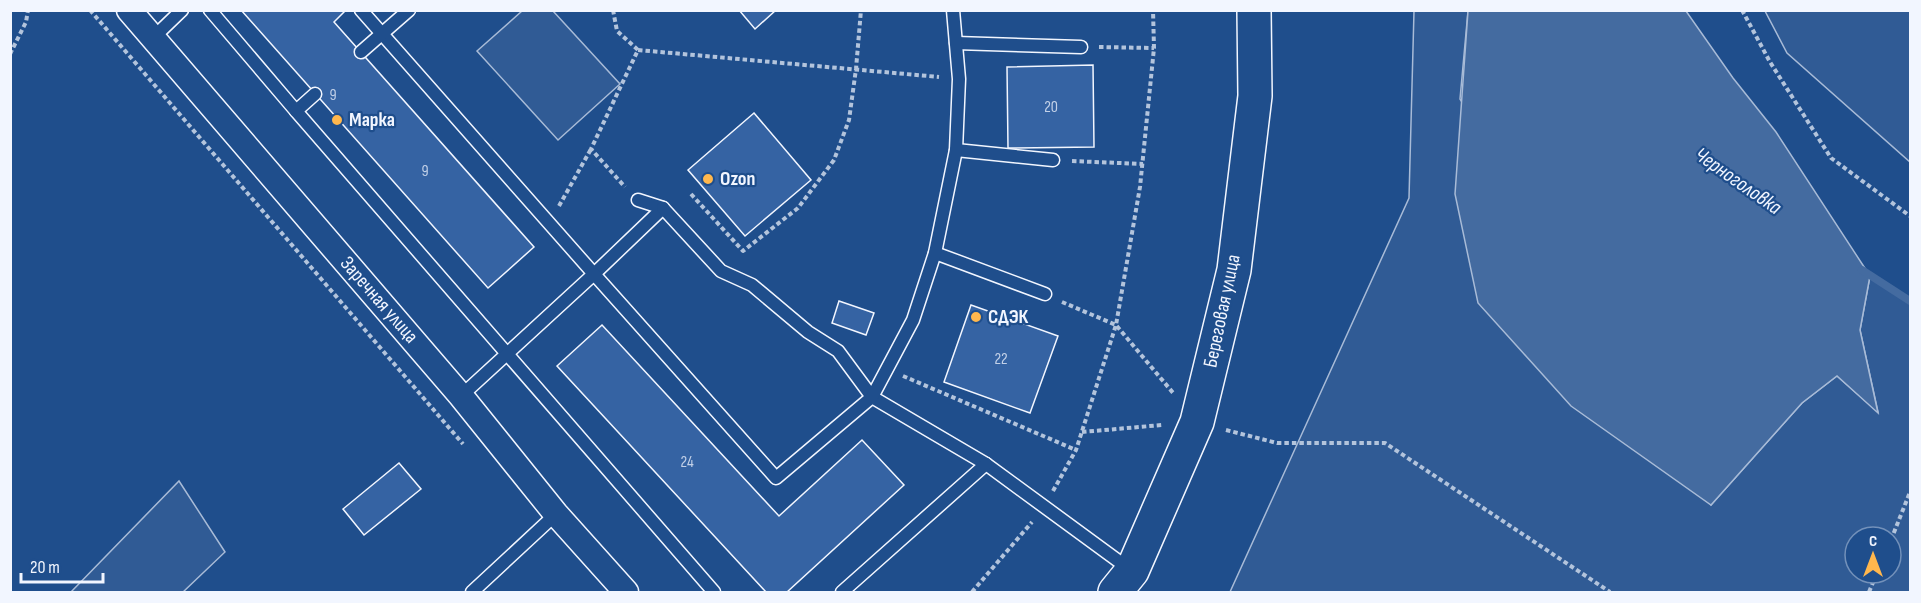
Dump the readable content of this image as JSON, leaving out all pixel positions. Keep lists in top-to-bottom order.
{
  "streets": {
    "street": ["Заречная улица", "Береговая улица"]
  },
  "water": ["Черноголовка"],
  "places": ["Марка", "Ozon", "СДЭК"],
  "house_numbers": [
    "9",
    "20",
    "9",
    "22",
    "24"
  ],
  "scale_bar": "20 m",
  "north": "top"
}
